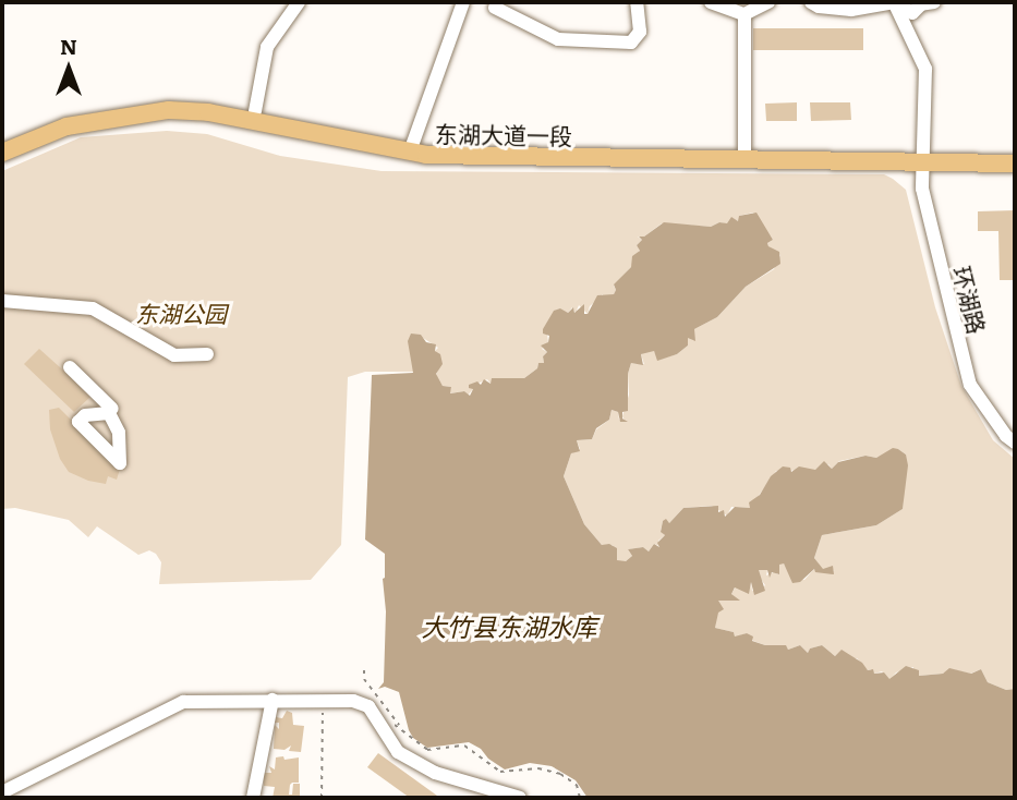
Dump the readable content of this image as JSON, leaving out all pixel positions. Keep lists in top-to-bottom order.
{
  "streets": {
    "main road": ["东湖大道一段"],
    "street": ["环湖路"]
  },
  "crossings": [
    ["东湖大道一段", "环湖路"]
  ],
  "water": ["大竹县东湖水库"],
  "parks": ["东湖公园"],
  "north": "top"
}
